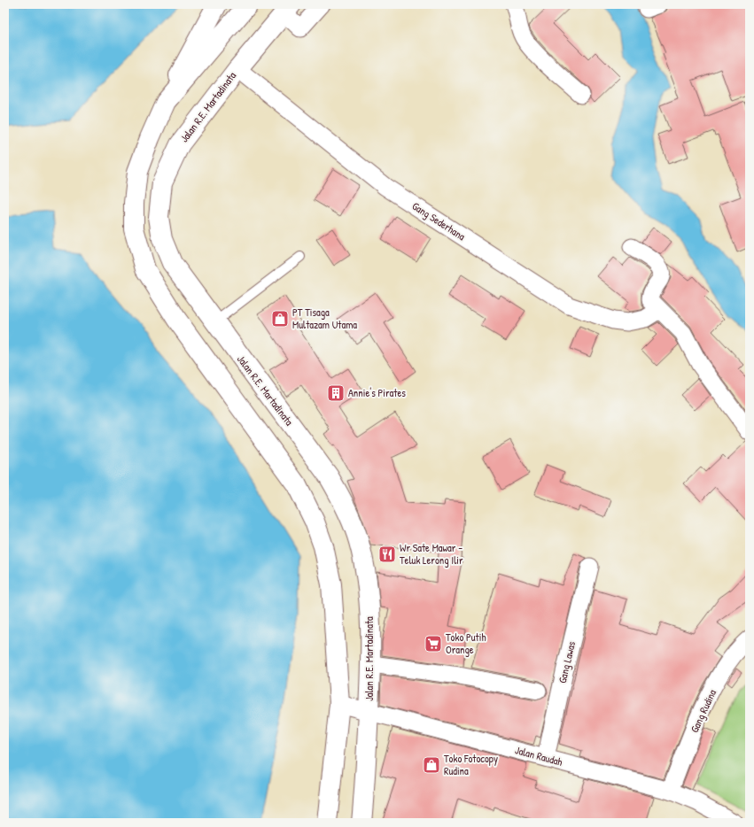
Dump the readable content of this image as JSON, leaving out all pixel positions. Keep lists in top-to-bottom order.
{
  "streets": {
    "highway": ["Jalan R.E. Martadinata"],
    "street": [
      "Gang Sederhana",
      "Gang Lawas",
      "Gang Rudina",
      "Jalan Raudah"
    ]
  },
  "crossings": [
    ["Jalan R.E. Martadinata", "Gang Sederhana"],
    ["Jalan R.E. Martadinata", "Jalan Raudah"],
    ["Gang Lawas", "Jalan Raudah"],
    ["Gang Rudina", "Jalan Raudah"]
  ],
  "places": {
    "shop": ["PT Tisaga Multazam Utama", "Toko Fotocopy Rudina"],
    "building": ["Annie's Pirates"],
    "restaurant": ["Wr Sate Mawar - Teluk Lerong Ilir"],
    "supermarket": ["Toko Putih Orange"]
  }
}
